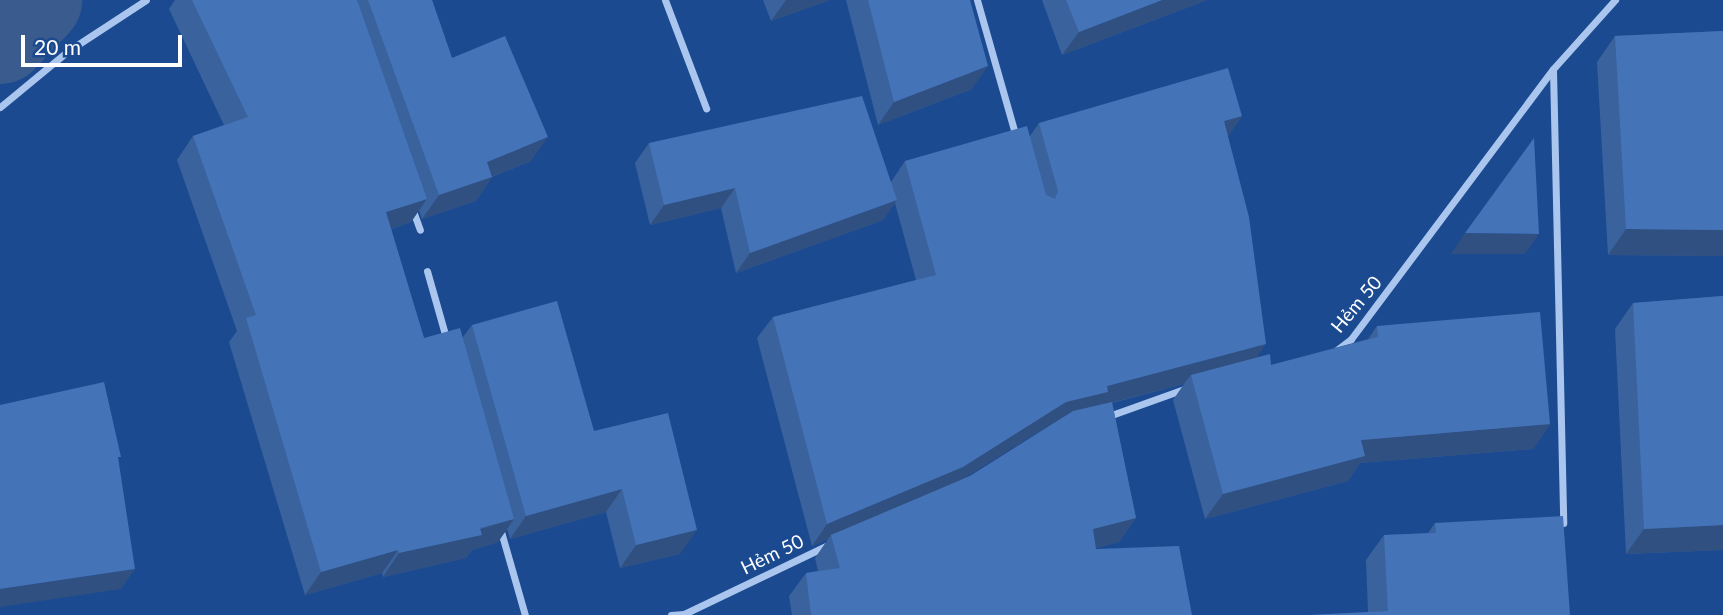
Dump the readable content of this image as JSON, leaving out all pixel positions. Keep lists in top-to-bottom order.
{
  "streets": {
    "street": ["Hẻm 50"]
  },
  "scale_bar": "20 m"
}
